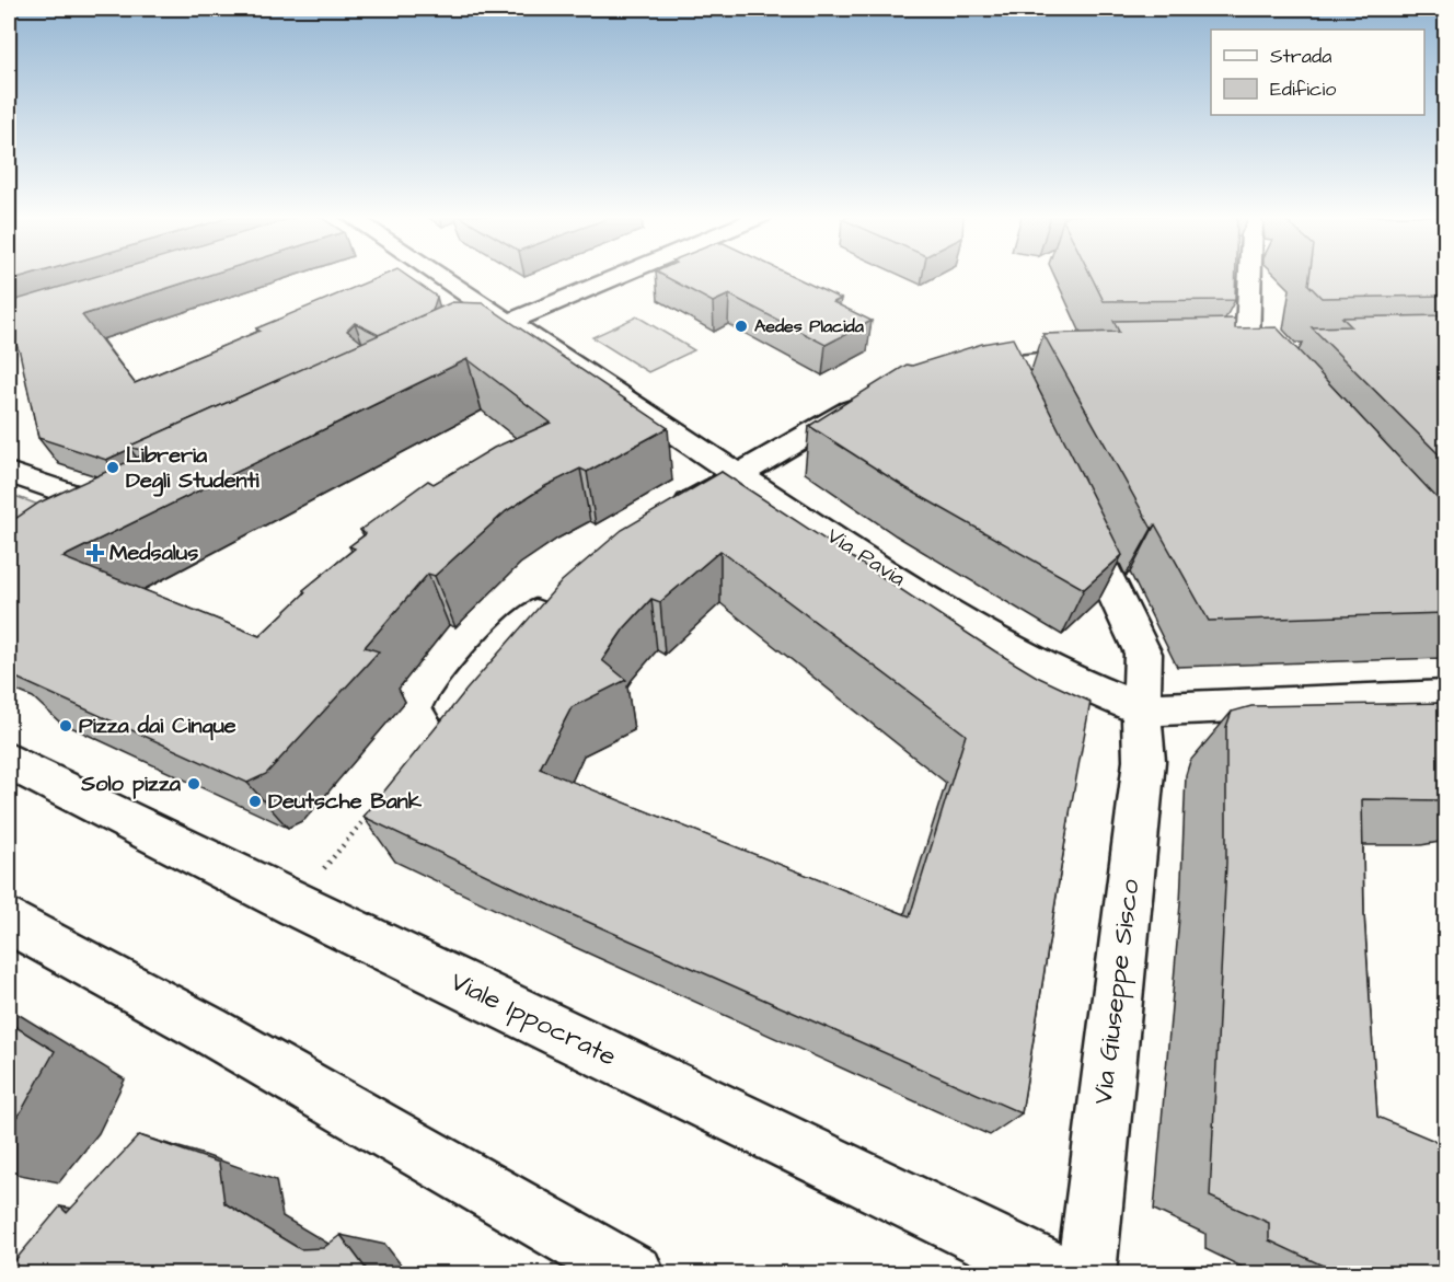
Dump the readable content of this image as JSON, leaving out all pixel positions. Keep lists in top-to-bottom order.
{
  "streets": {
    "street": ["Via Pavia", "Via Giuseppe Sisco", "Viale Ippocrate"]
  },
  "crossings": [
    ["Via Pavia", "Via Giuseppe Sisco"]
  ],
  "places": {
    "other": [
      "Aedes Placida",
      "Libreria Degli Studenti",
      "Pizza dai Cinque",
      "Solo pizza",
      "Deutsche Bank"
    ],
    "health": ["Medsalus"]
  },
  "legend": ["Strada", "Edificio"]
}
